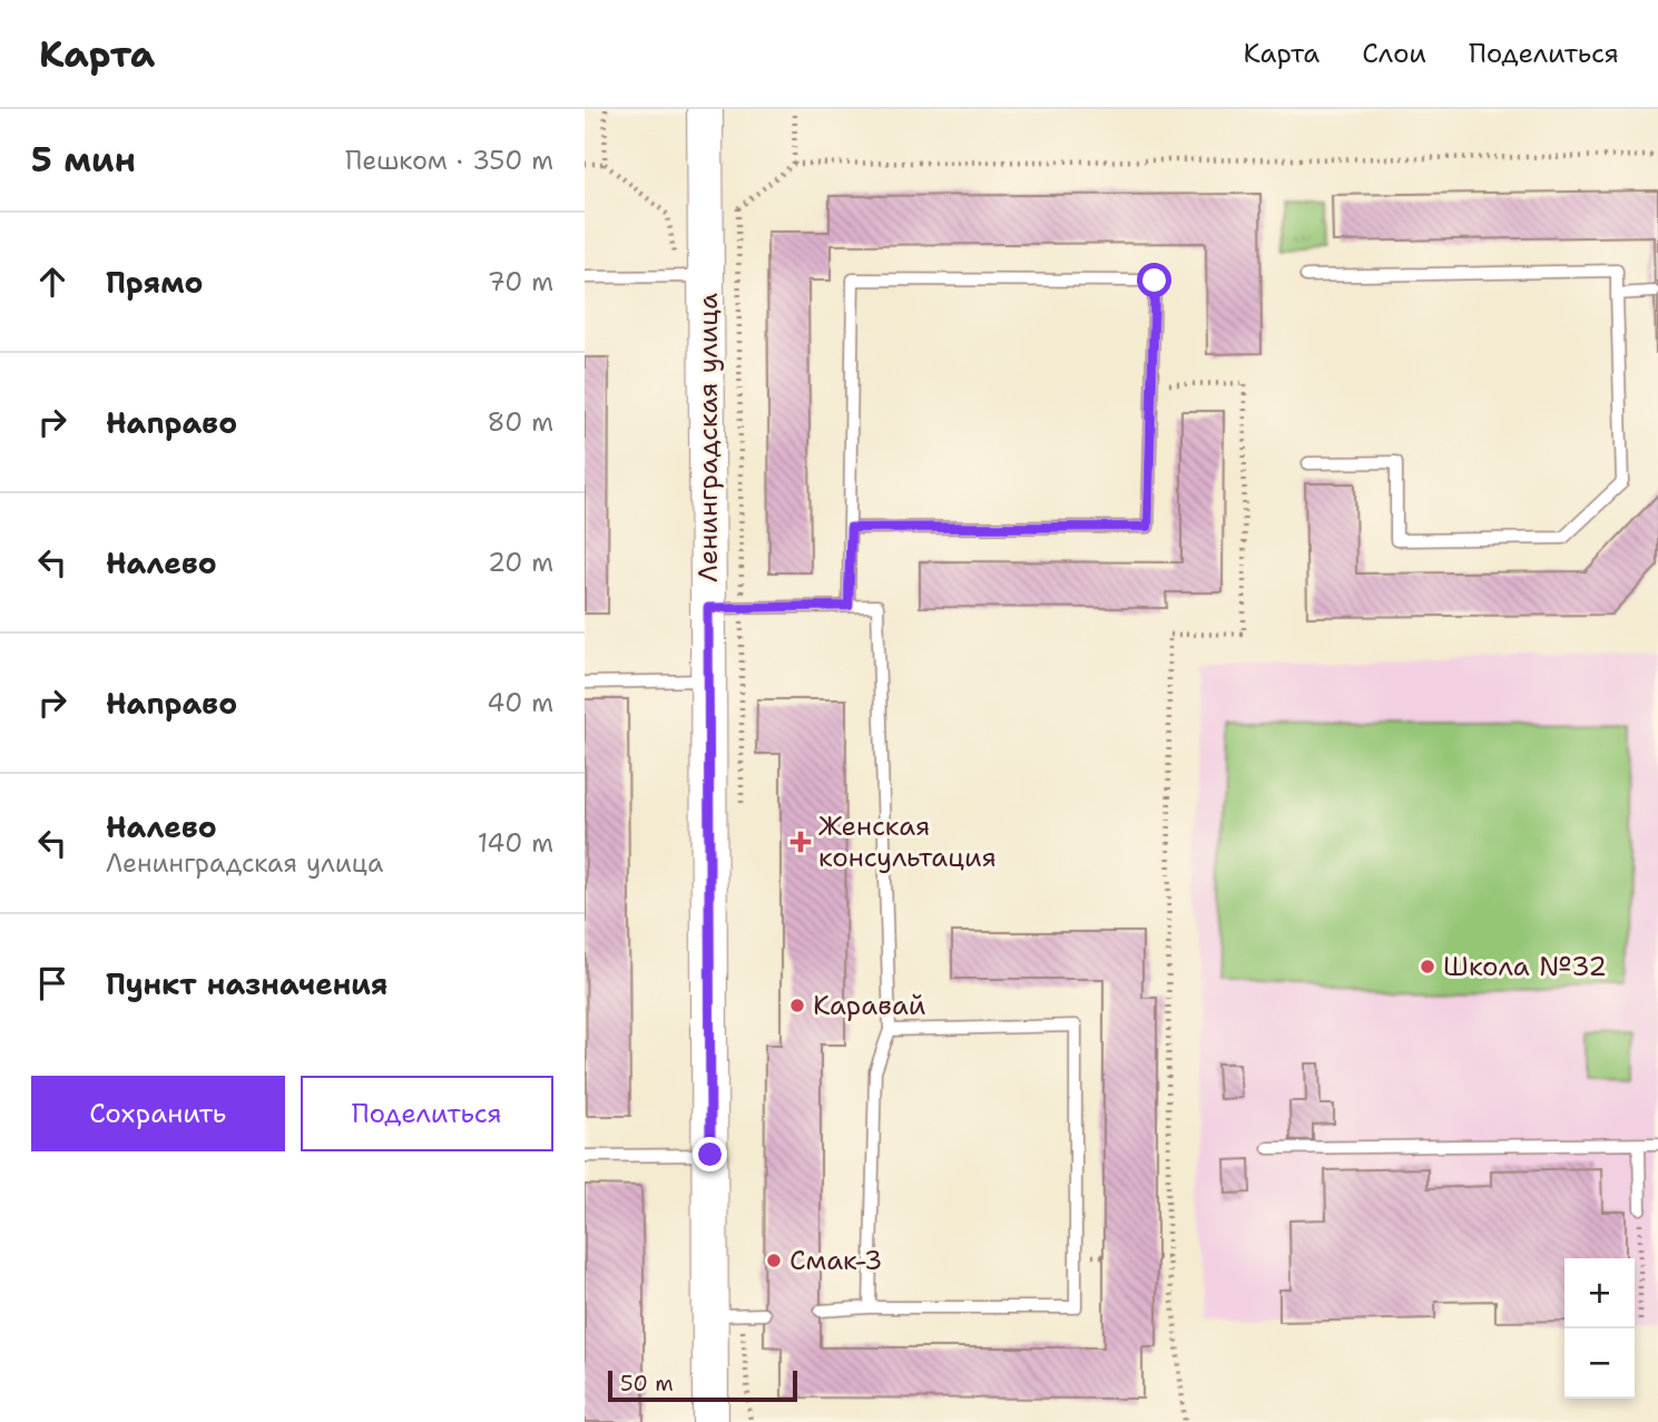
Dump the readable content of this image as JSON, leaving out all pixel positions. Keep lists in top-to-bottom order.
{
  "streets": {
    "street": ["Ленинградская улица"]
  },
  "places": {
    "health": ["Женская консультация"],
    "other": ["Школа №32", "Каравай", "Смак-3"]
  },
  "scale_bar": "50 m",
  "page": {
    "header": "Карта",
    "nav": ["Карта", "Слои", "Поделиться"],
    "heading": ["5 мин", "Пешком · 350 m"],
    "list": [
      ["Прямо", "70 m"],
      ["Направо", "80 m"],
      ["Налево", "20 m"],
      ["Направо", "40 m"],
      ["Налево", "Ленинградская улица", "140 m"],
      "Пункт назначения"
    ],
    "buttons": ["Сохранить", "Поделиться"],
    "map_buttons": ["+", "−"],
    "scale": "50 m"
  }
}
